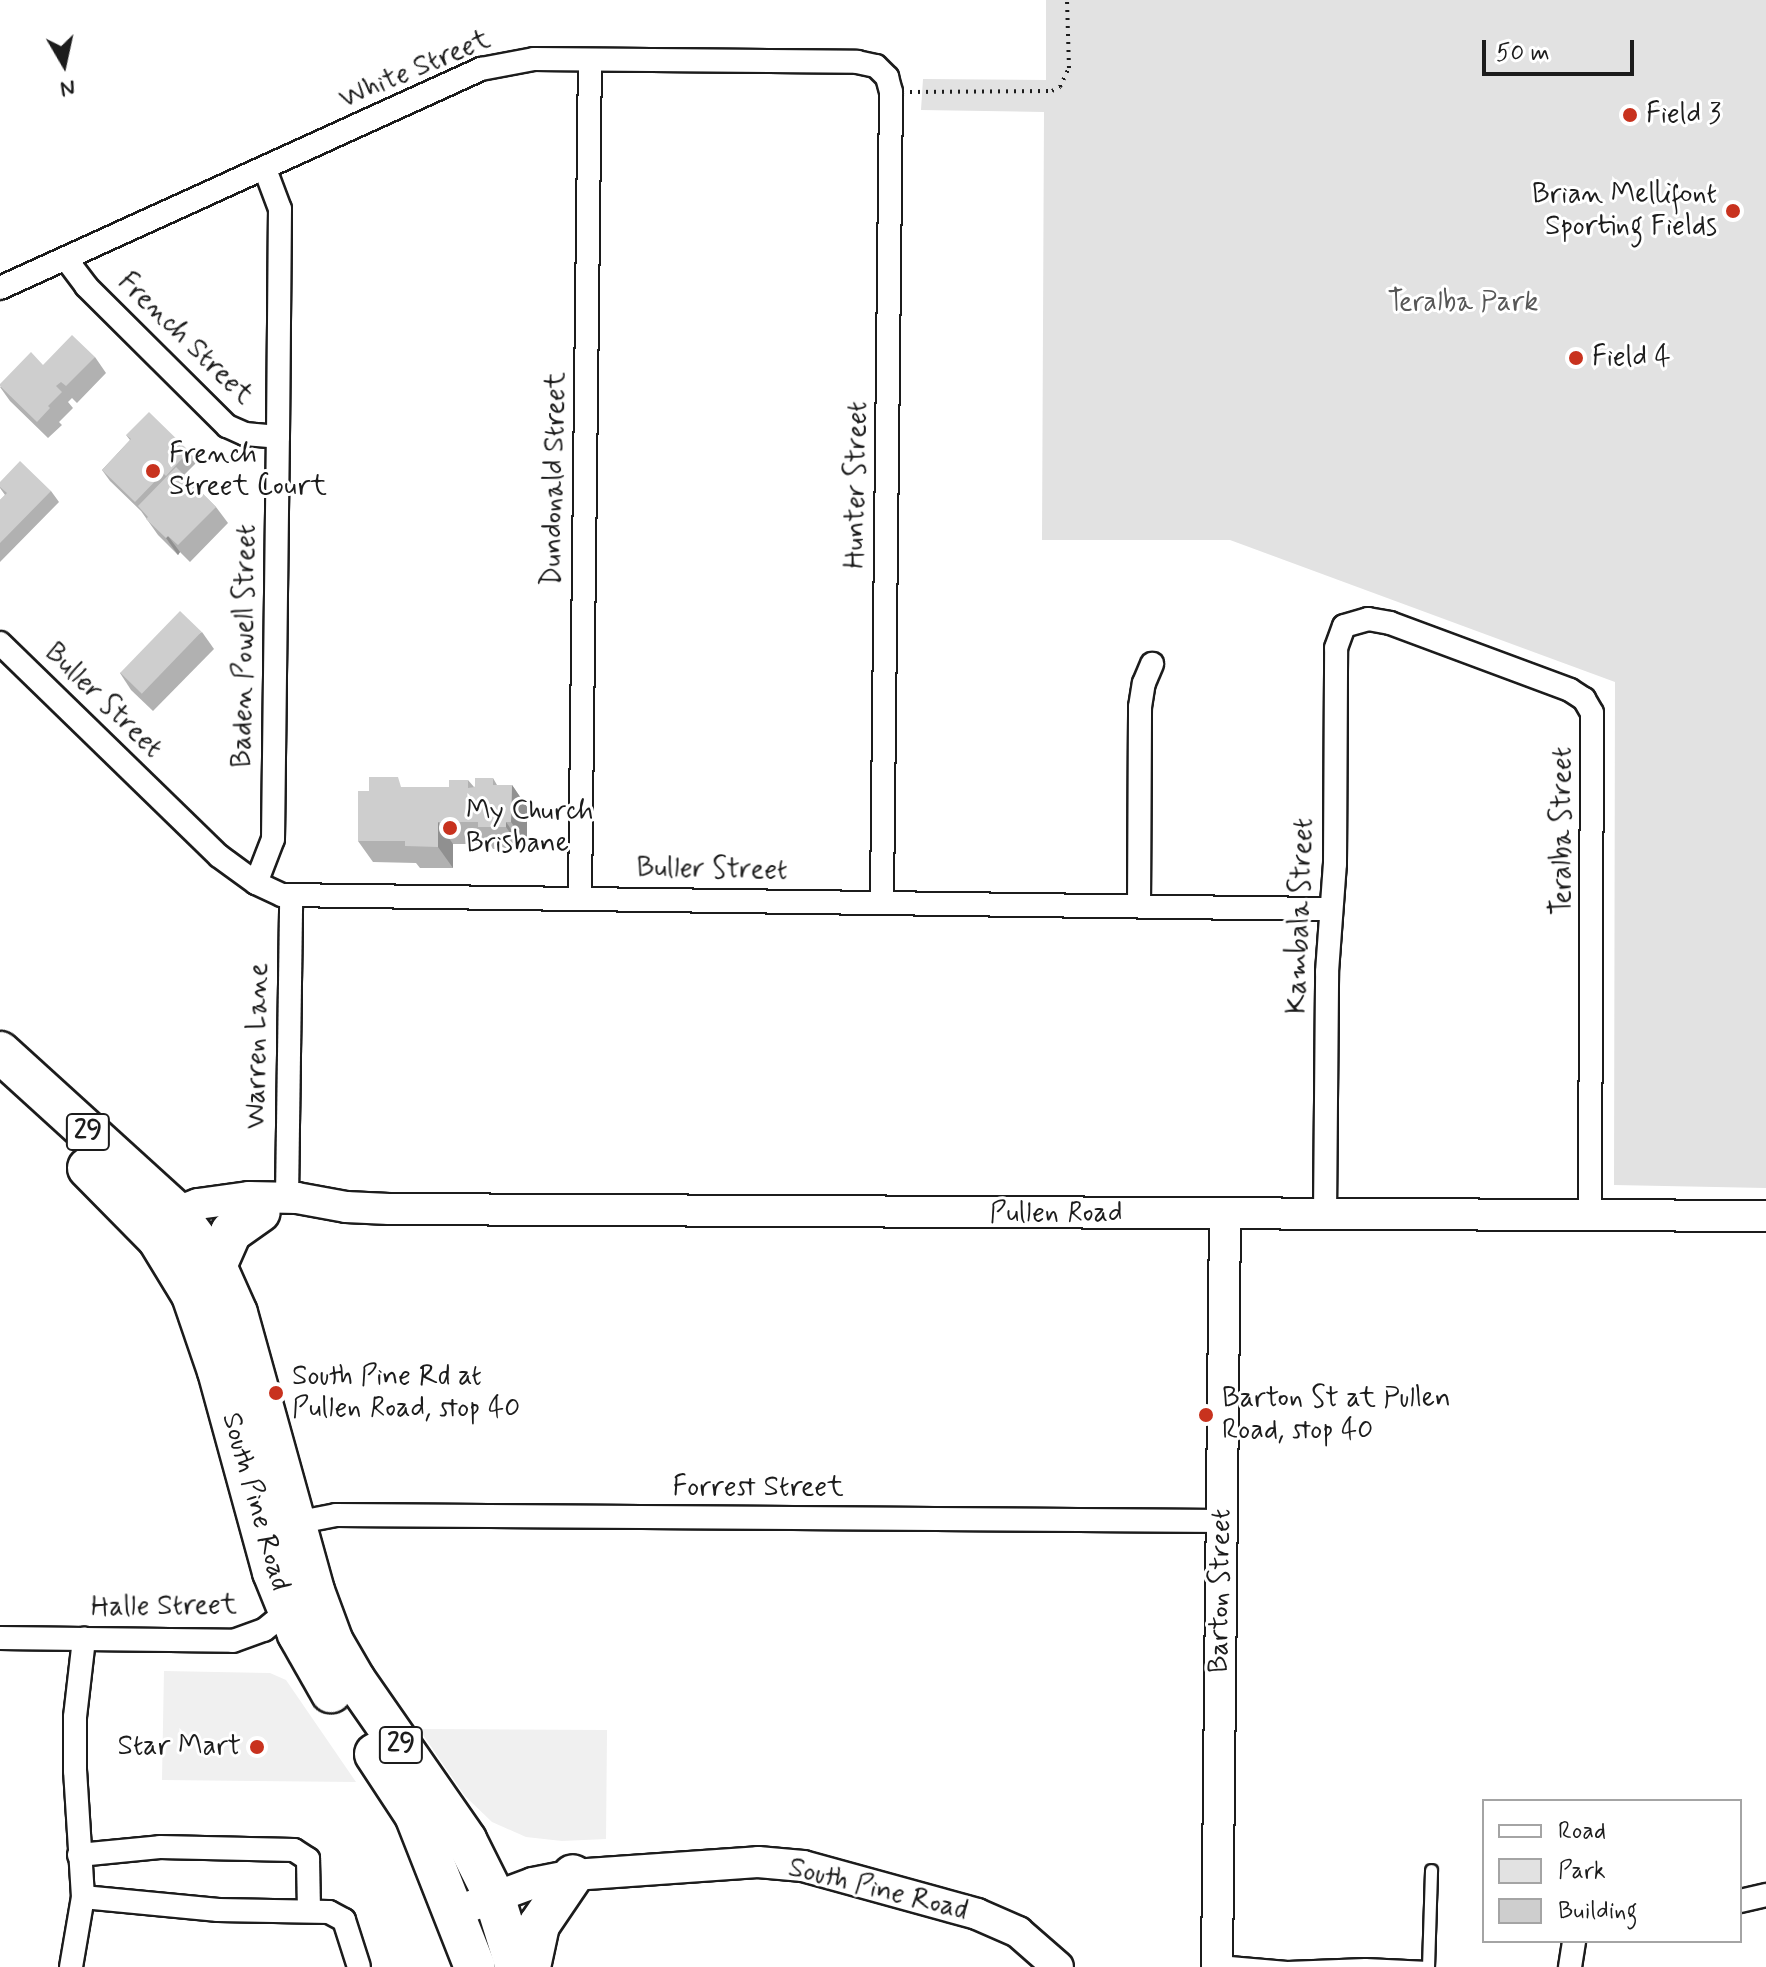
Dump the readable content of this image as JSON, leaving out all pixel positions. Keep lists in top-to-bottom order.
{
  "streets": {
    "highway": ["29", "South Pine Road"],
    "street": [
      "White Street",
      "French Street",
      "Dundonald Street",
      "Hunter Street",
      "Baden Powell Street",
      "Buller Street",
      "Teralba Street",
      "Kambala Street",
      "Warren Lane",
      "Pullen Road",
      "Forrest Street",
      "Barton Street",
      "Halle Street"
    ]
  },
  "crossings": [
    ["White Street", "French Street"],
    ["White Street", "Dundonald Street"],
    ["White Street", "Hunter Street"],
    ["White Street", "Baden Powell Street"],
    ["French Street", "Baden Powell Street"],
    ["Dundonald Street", "Buller Street"],
    ["Hunter Street", "Buller Street"],
    ["Baden Powell Street", "Buller Street"],
    ["Buller Street", "Kambala Street"],
    ["Buller Street", "Warren Lane"],
    ["Teralba Street", "Kambala Street"],
    ["Teralba Street", "Pullen Road"],
    ["Kambala Street", "Pullen Road"],
    ["Warren Lane", "Pullen Road"],
    ["Pullen Road", "South Pine Road"],
    ["Pullen Road", "Barton Street"],
    ["Forrest Street", "South Pine Road"],
    ["Forrest Street", "Barton Street"],
    ["South Pine Road", "Halle Street"]
  ],
  "parks": ["Teralba Park"],
  "places": [
    "Field 3",
    "Brian Mellifont Sporting Fields",
    "Field 4",
    "French Street Court",
    "My Church Brisbane",
    "South Pine Rd at Pullen Road, stop 40",
    "Barton St at Pullen Road, stop 40",
    "Star Mart"
  ],
  "legend": ["Road", "Park", "Building"],
  "scale_bar": "50 m",
  "north": "bottom"
}
